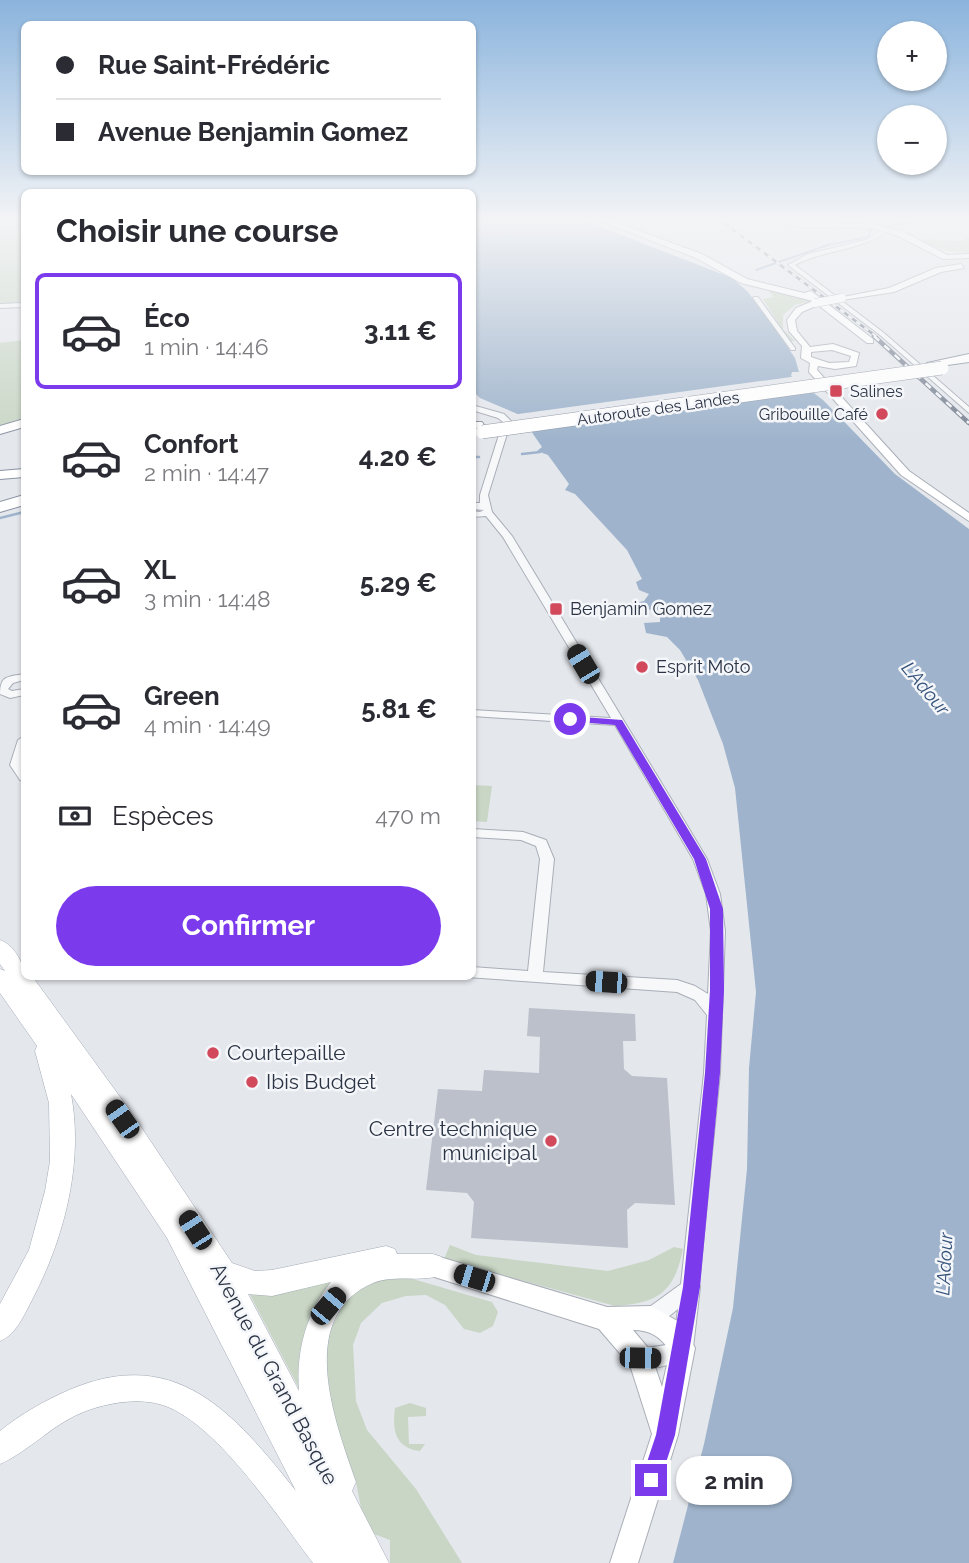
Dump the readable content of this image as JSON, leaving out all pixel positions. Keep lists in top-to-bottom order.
{
  "streets": {
    "highway": ["Autoroute des Landes"],
    "main road": ["Avenue du Grand Basque"]
  },
  "water": ["L'Adour"],
  "places": {
    "transit": ["Salines", "Benjamin Gomez"],
    "other": [
      "Gribouille Café",
      "Esprit Moto",
      "Courtepaille",
      "Ibis Budget",
      "Centre technique municipal"
    ]
  },
  "page": {
    "map_buttons": ["+", "−"],
    "banner": ["Rue Saint-Frédéric", "Avenue Benjamin Gomez"],
    "heading": "Choisir une course",
    "list": [
      {
        "name": "Éco",
        "note": "1 min · 14:46",
        "value": "3.11 €"
      },
      {
        "name": "Confort",
        "note": "2 min · 14:47",
        "value": "4.20 €"
      },
      {
        "name": "XL",
        "note": "3 min · 14:48",
        "value": "5.29 €"
      },
      {
        "name": "Green",
        "note": "4 min · 14:49",
        "value": "5.81 €"
      }
    ],
    "pay": ["Espèces", "470 m"],
    "buttons": "Confirmer",
    "bubble": "2 min"
  }
}
